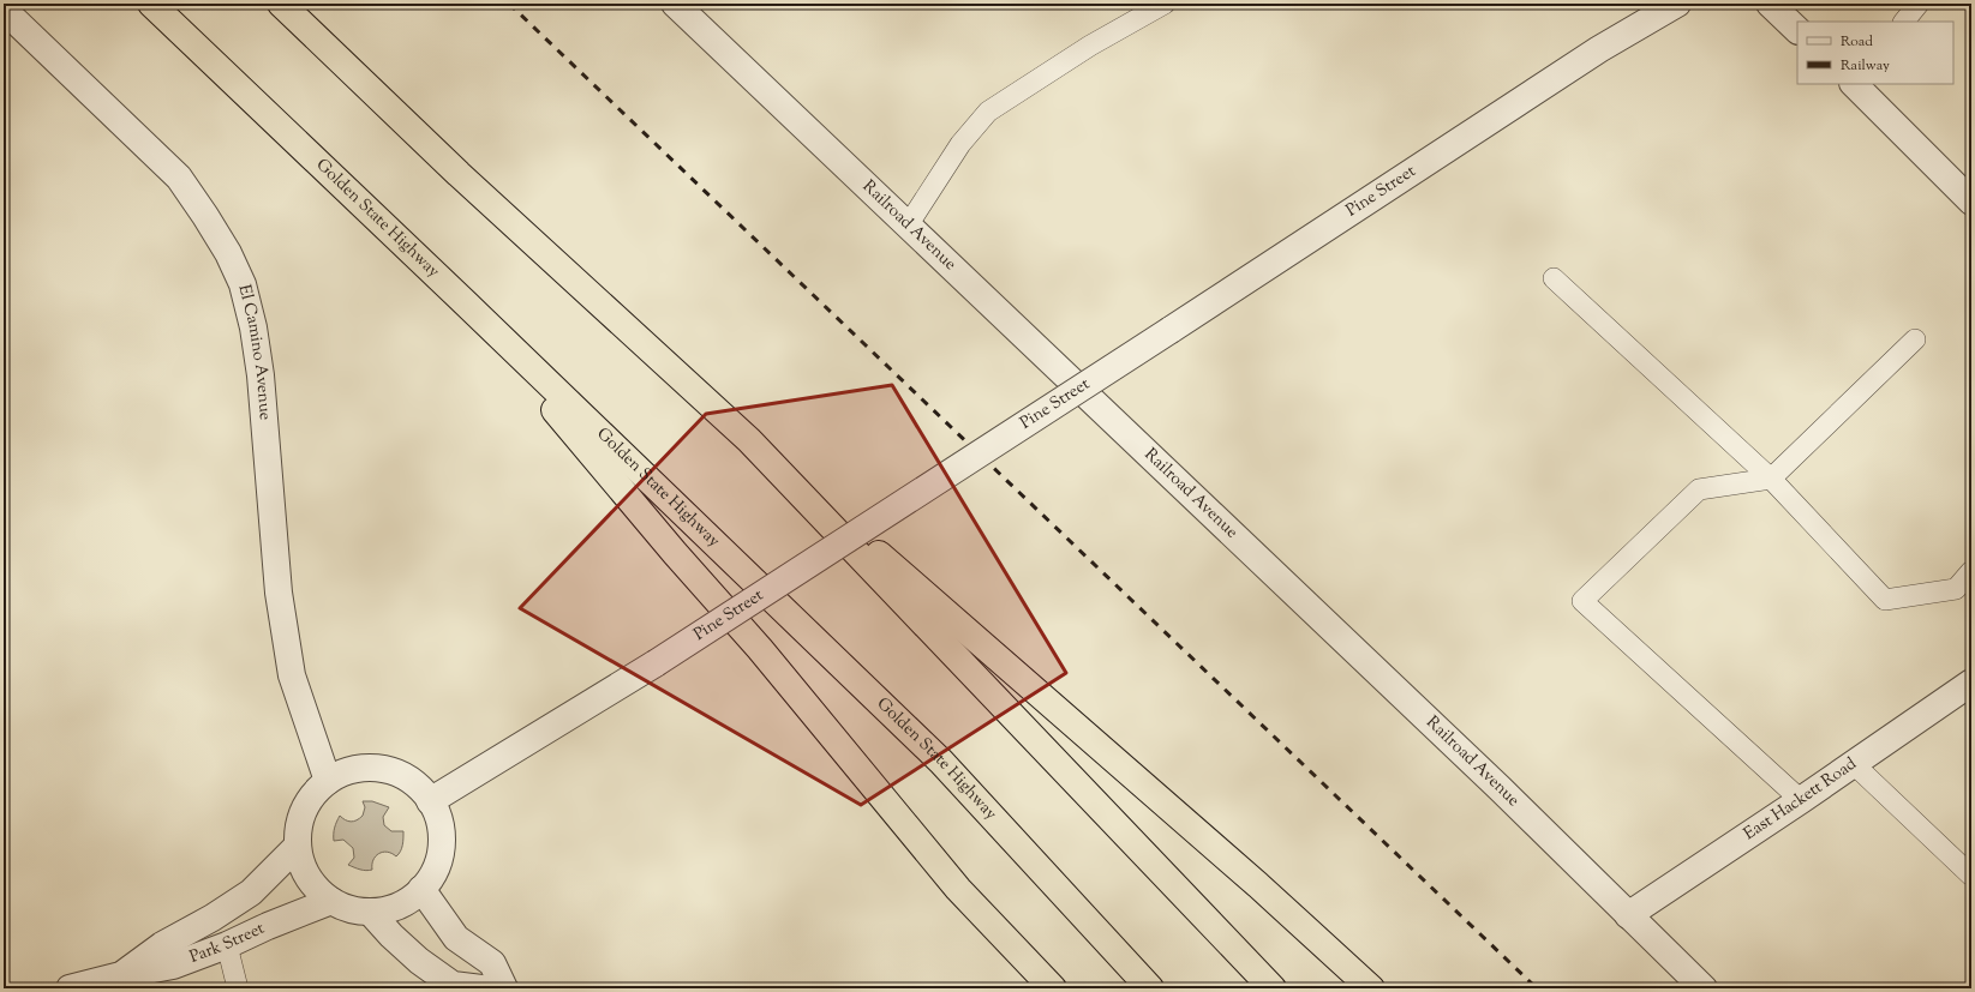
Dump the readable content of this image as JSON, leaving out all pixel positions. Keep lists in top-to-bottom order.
{
  "streets": {
    "highway": ["Golden State Highway"],
    "street": [
      "Pine Street",
      "Railroad Avenue",
      "El Camino Avenue",
      "East Hackett Road",
      "Park Street"
    ]
  },
  "crossings": [
    ["Pine Street", "El Camino Avenue"],
    ["Pine Street", "Park Street"],
    ["Railroad Avenue", "East Hackett Road"],
    ["El Camino Avenue", "Park Street"]
  ],
  "legend": ["Road", "Railway"]
}
